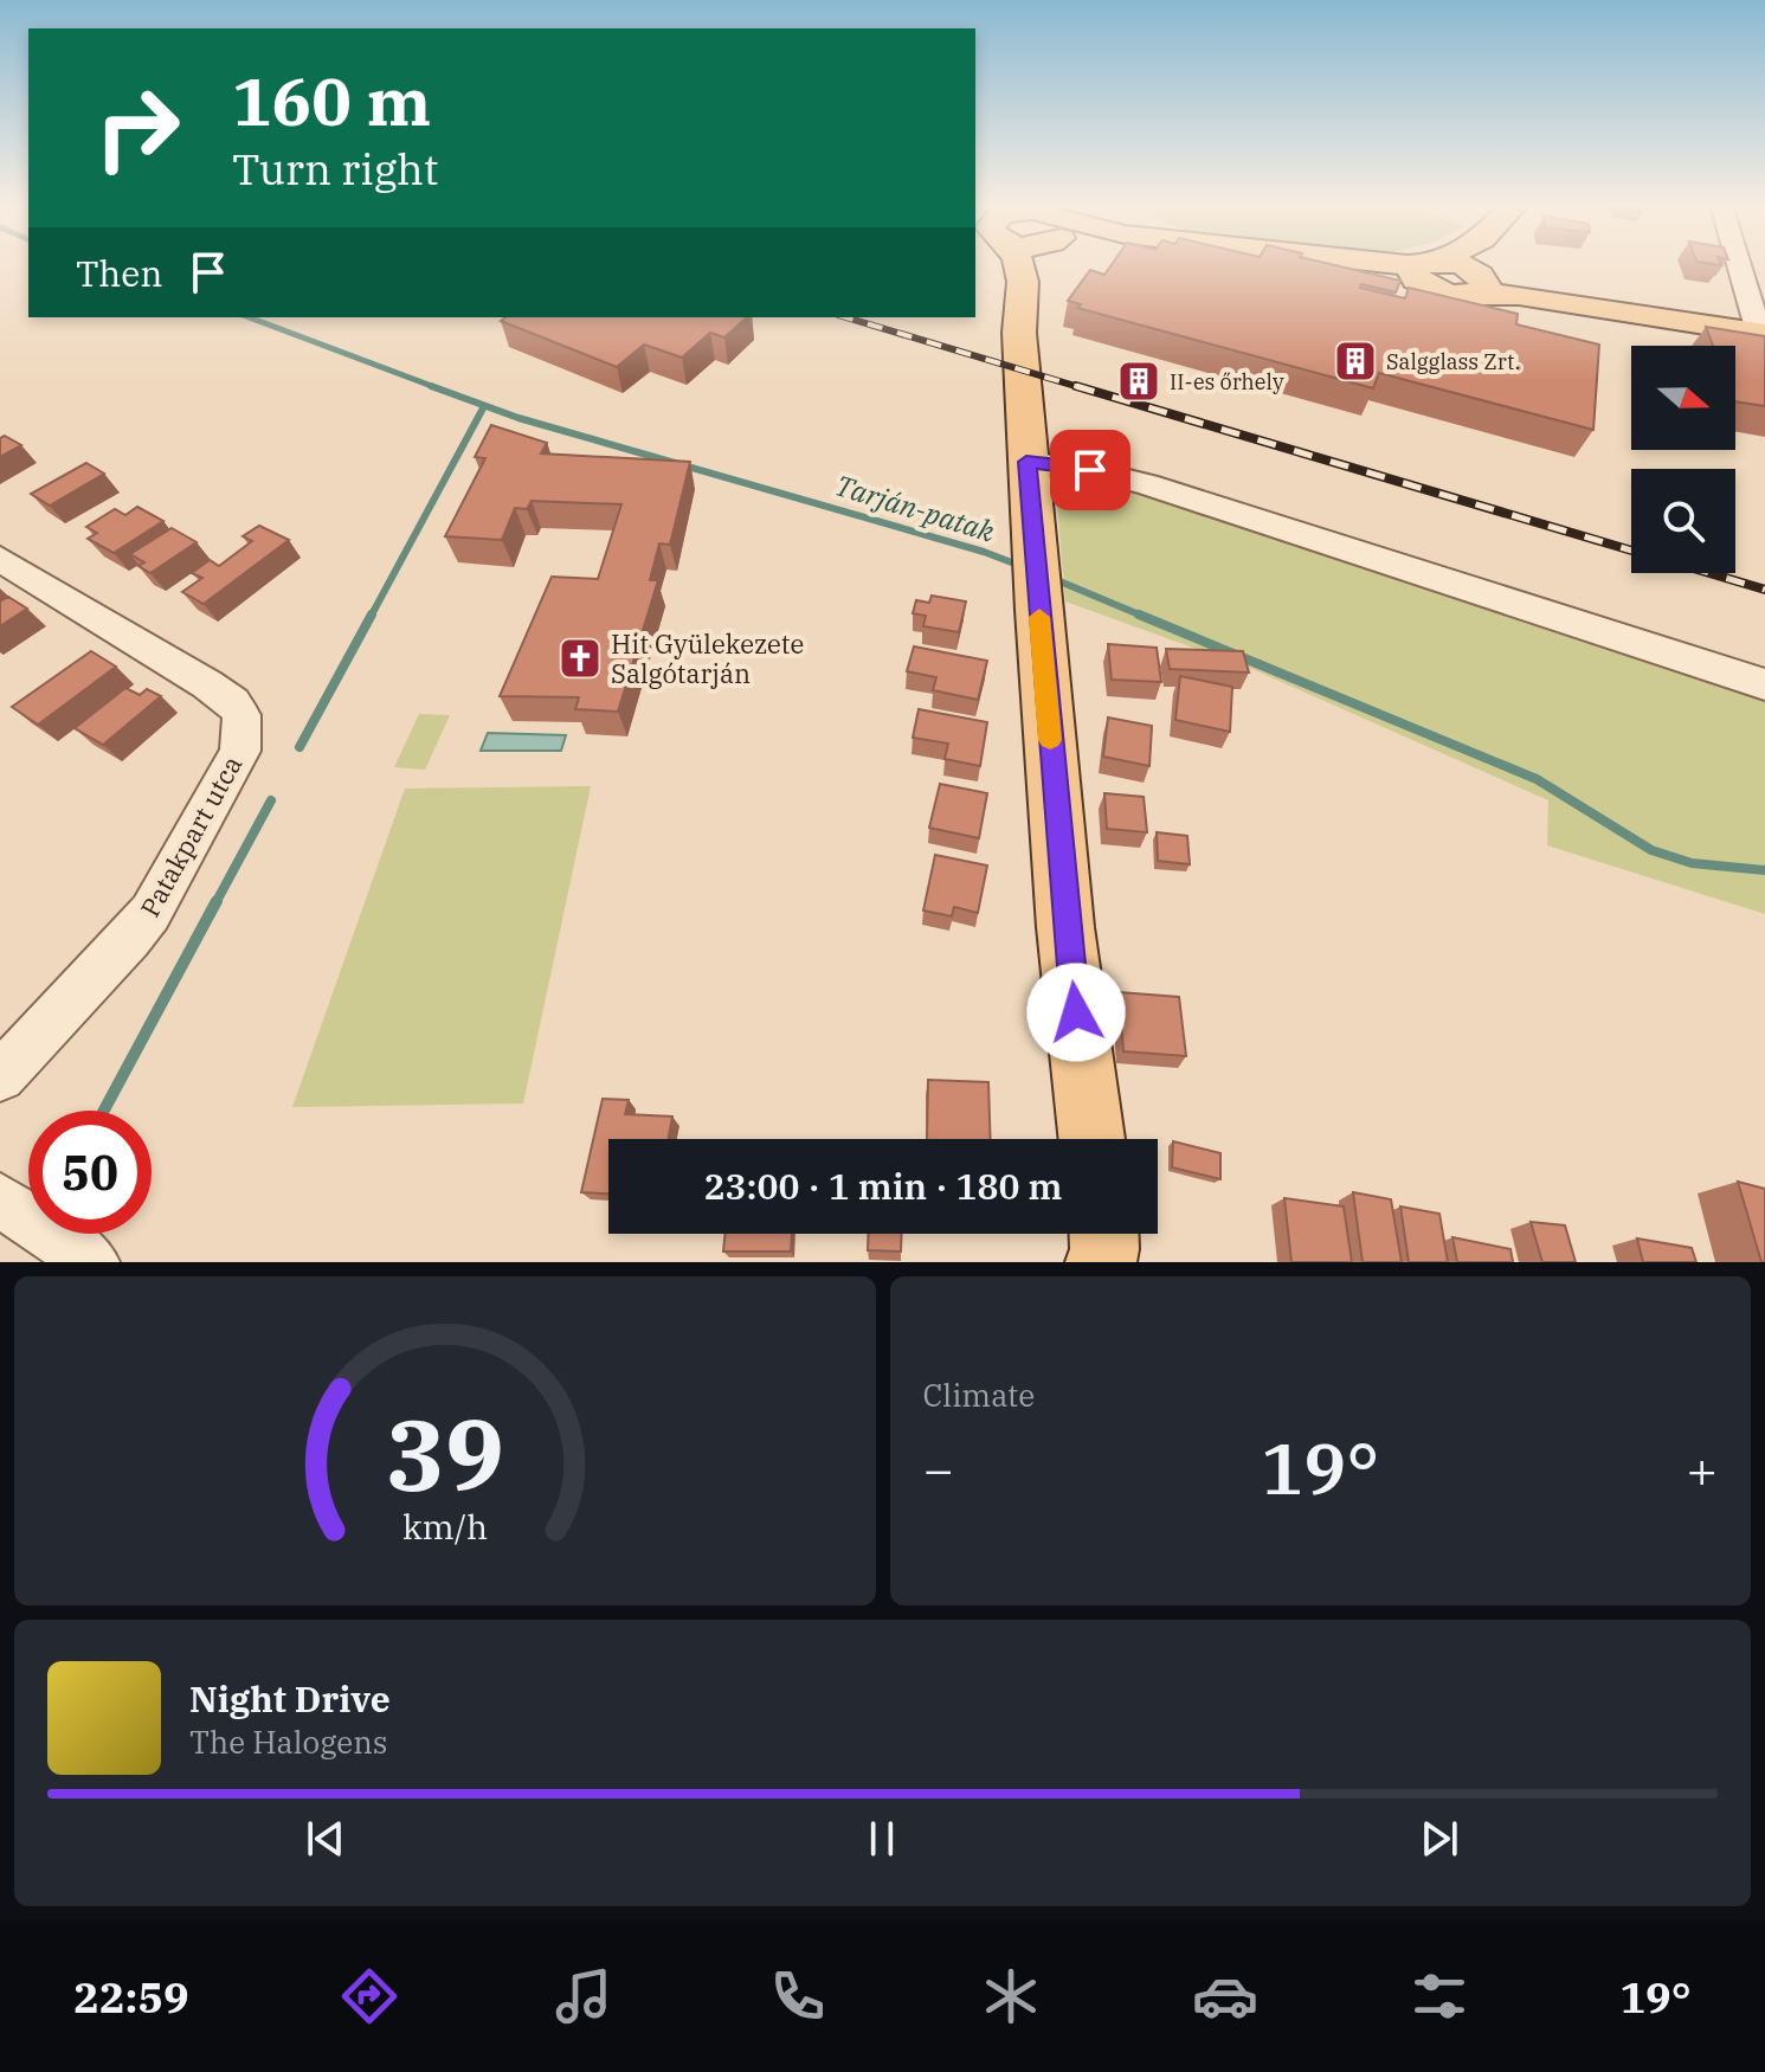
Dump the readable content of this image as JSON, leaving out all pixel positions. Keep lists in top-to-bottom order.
{
  "streets": {
    "street": ["Patakpart utca"]
  },
  "water": ["Tarján-patak"],
  "places": {
    "building": ["Salgglass Zrt.", "II-es őrhely"],
    "church": ["Hit Gyülekezete Salgótarján"]
  },
  "north": "right",
  "page": {
    "turn": ["160 m", "Turn right"],
    "then": "Then",
    "limit": "50",
    "trip": "23:00 · 1 min · 180 m",
    "tile": "Climate",
    "heat": ["−", "19°", "+"],
    "song": ["Night Drive", "The Halogens"],
    "tabs": ["22:59", "19°"],
    "gauge": ["39", "km/h"]
  }
}
